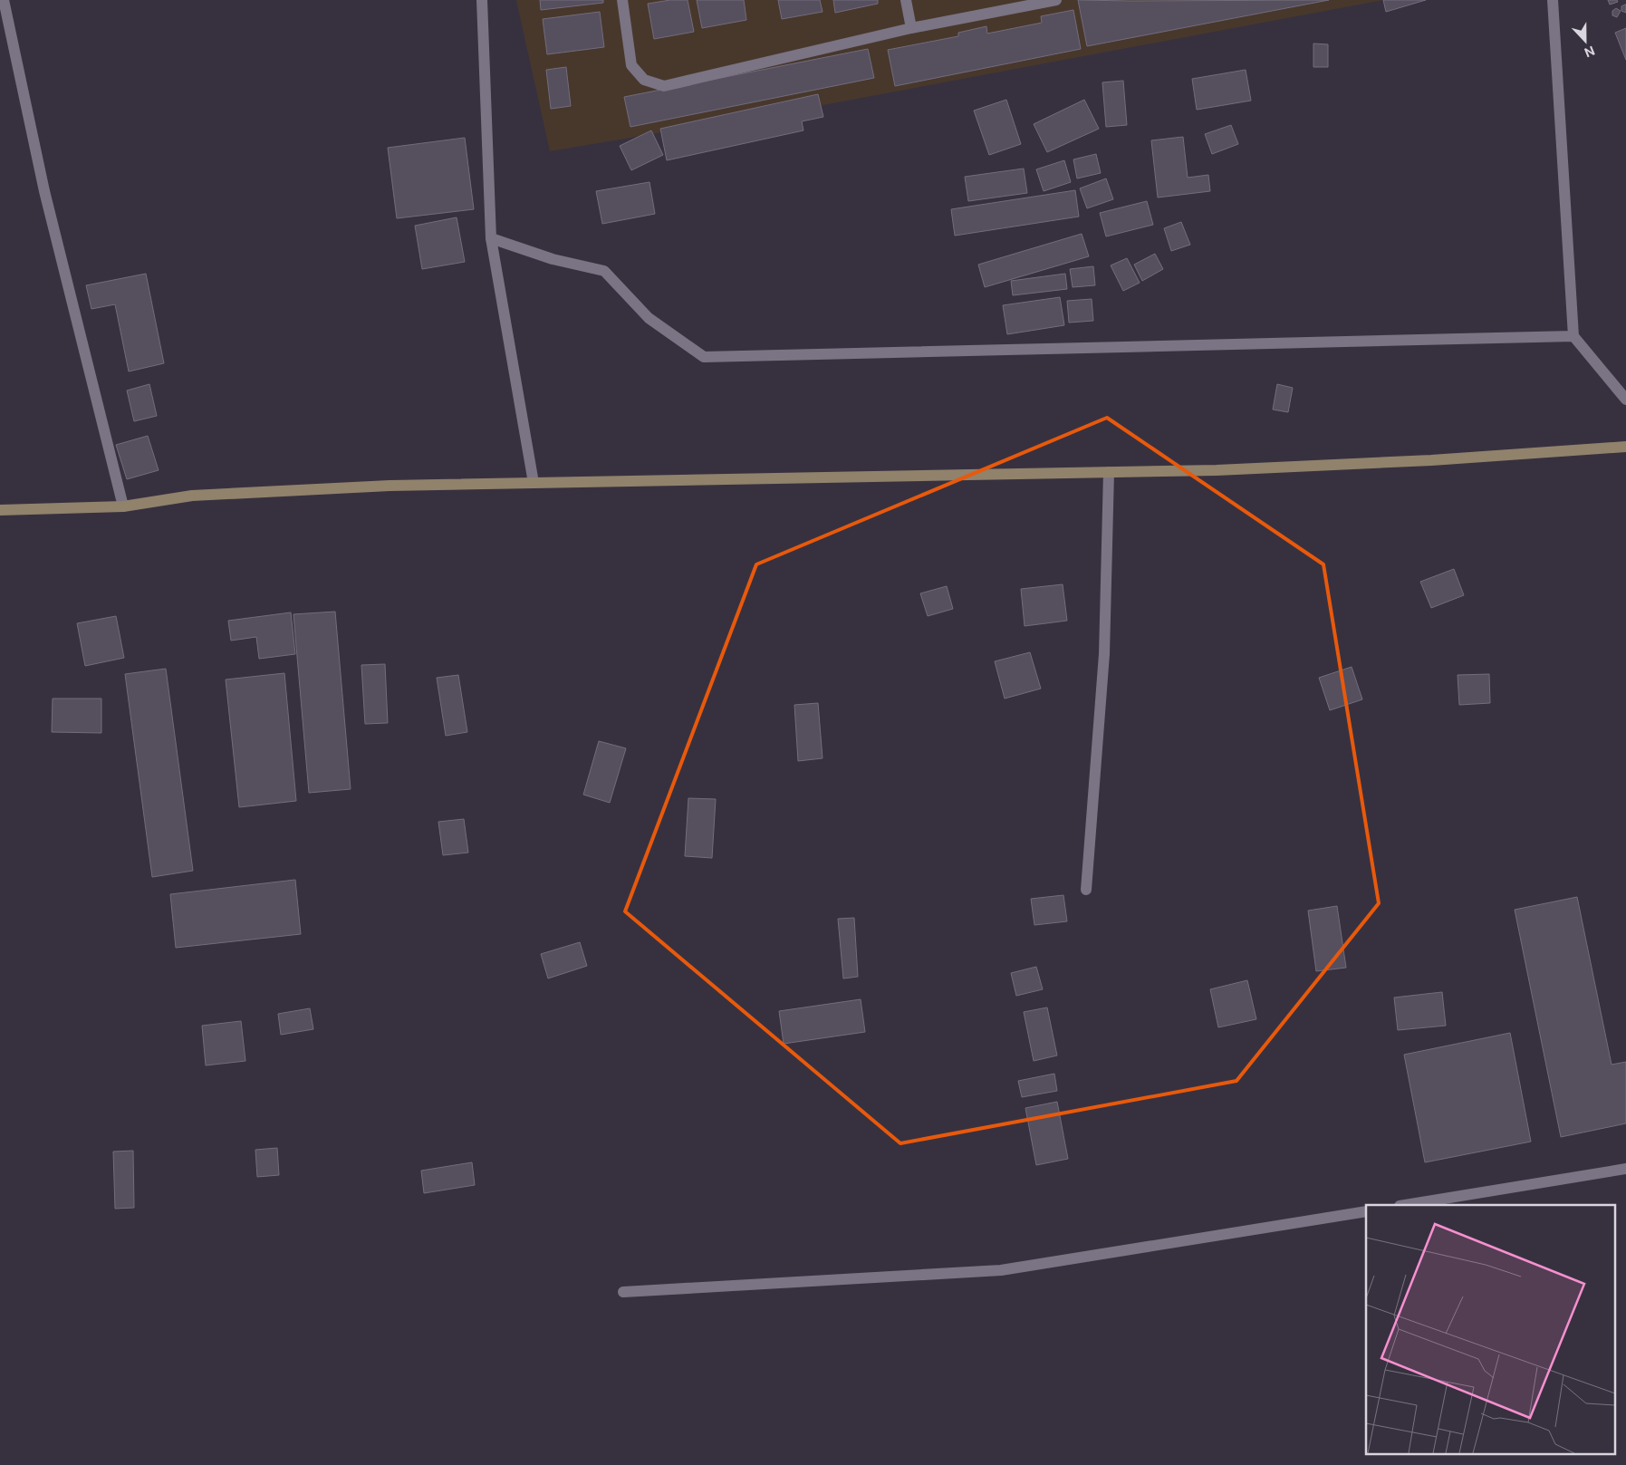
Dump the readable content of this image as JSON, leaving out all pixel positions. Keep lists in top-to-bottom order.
{
  "north": "bottom"
}
